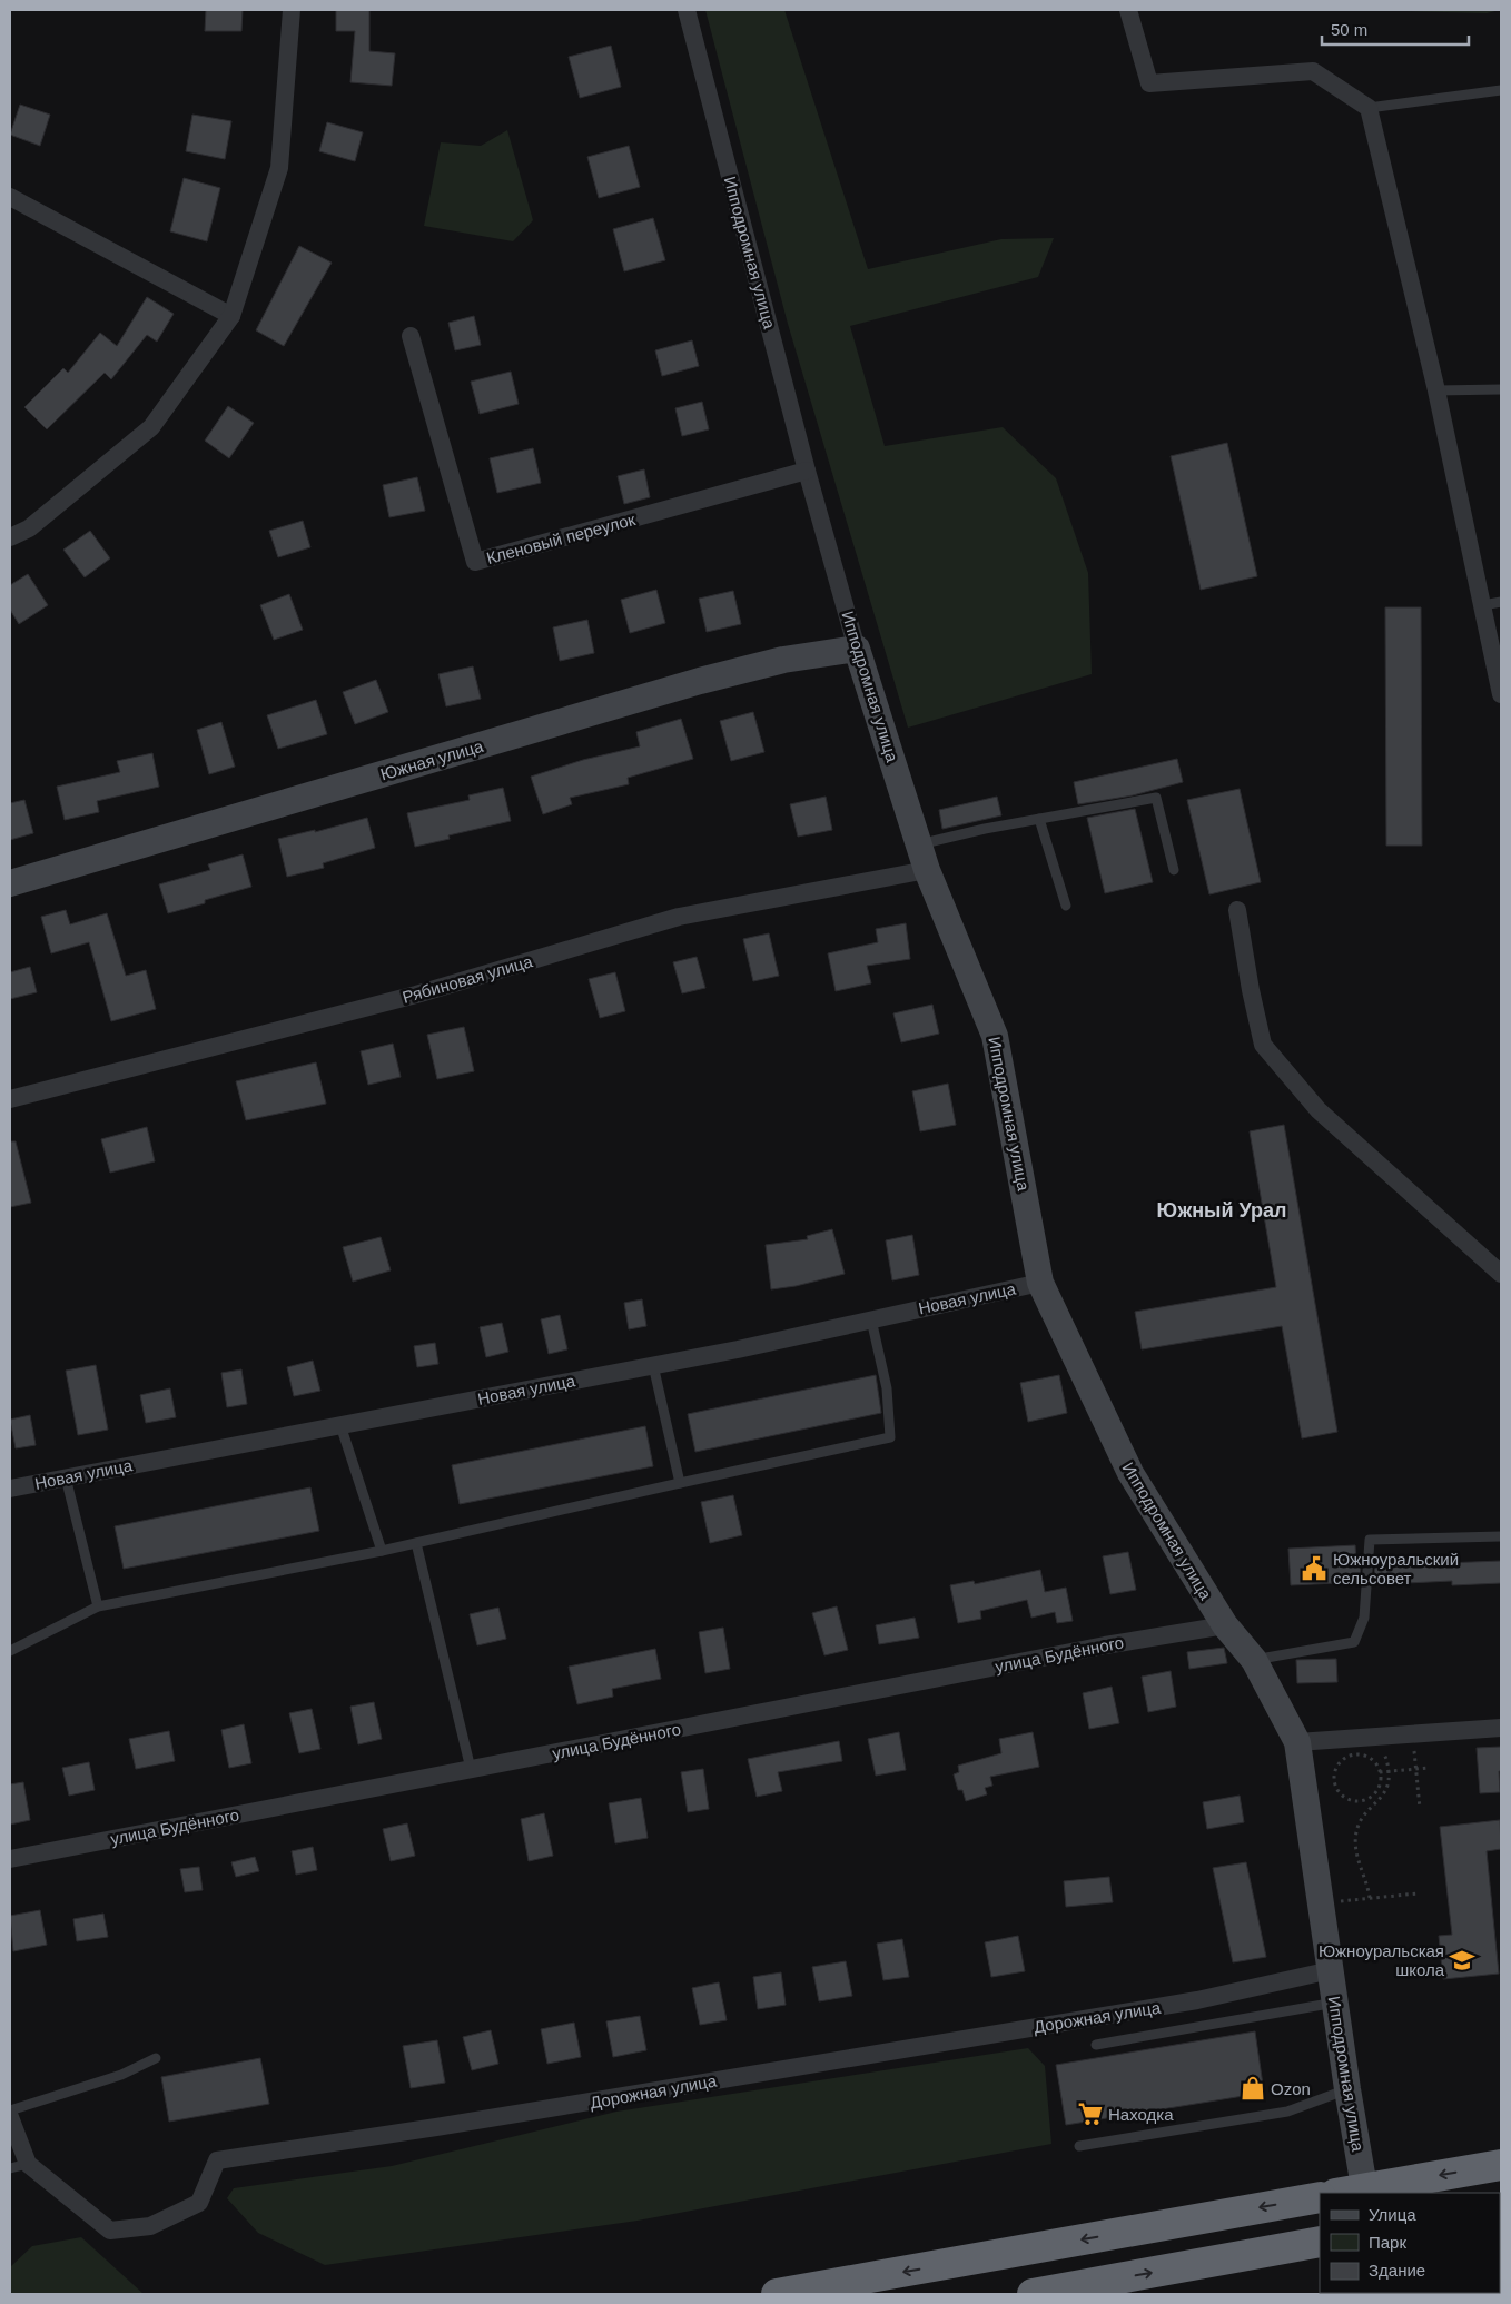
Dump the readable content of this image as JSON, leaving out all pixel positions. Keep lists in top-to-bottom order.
{
  "streets": {
    "street": [
      "Ипподромная улица",
      "Кленовый переулок",
      "Южная улица",
      "Рябиновая улица",
      "Новая улица",
      "улица Будённого",
      "Дорожная улица"
    ]
  },
  "crossings": [
    ["Ипподромная улица", "Кленовый переулок"],
    ["Ипподромная улица", "Южная улица"],
    ["Ипподромная улица", "Рябиновая улица"],
    ["Ипподромная улица", "Новая улица"],
    ["Ипподромная улица", "улица Будённого"],
    ["Ипподромная улица", "Дорожная улица"]
  ],
  "districts": ["Южный Урал"],
  "places": {
    "public building": ["Южноуральский сельсовет"],
    "school or university": ["Южноуральская школа"],
    "shop": ["Ozon"],
    "supermarket": ["Находка"]
  },
  "legend": ["Улица", "Парк", "Здание"],
  "scale_bar": "50 m"
}
